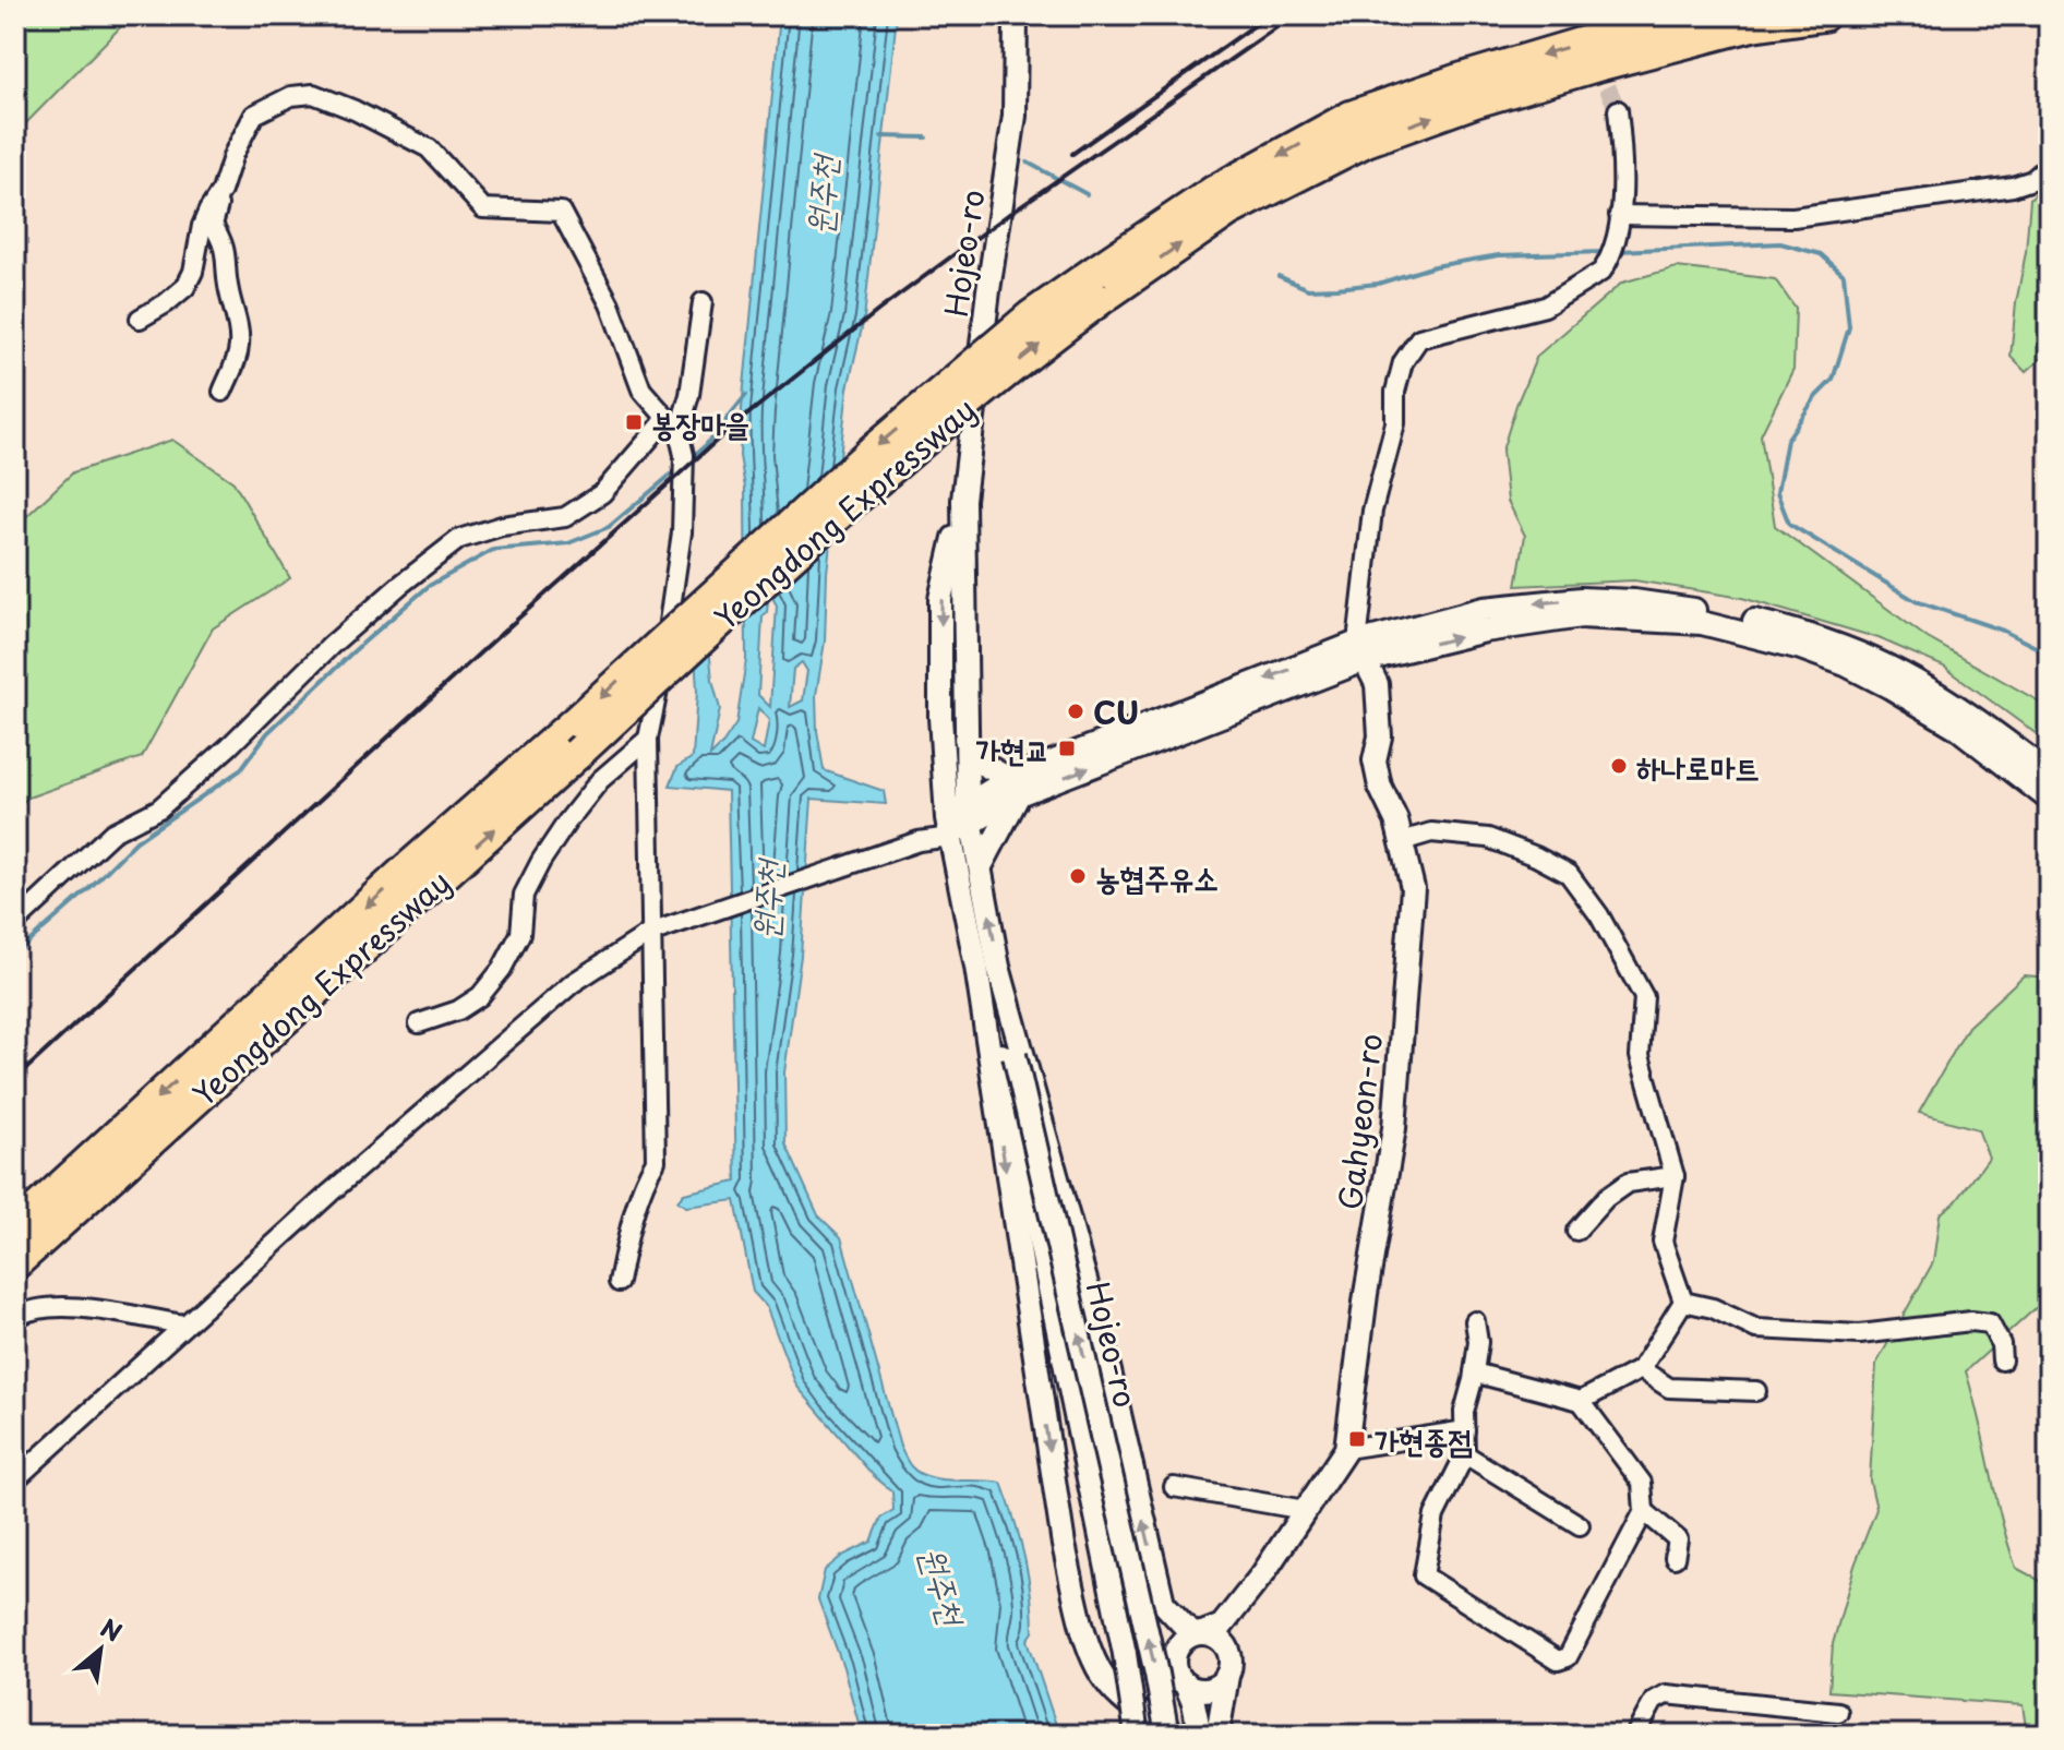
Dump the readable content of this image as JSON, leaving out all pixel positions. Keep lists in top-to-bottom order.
{
  "streets": {
    "highway": ["Yeongdong Expressway"],
    "street": ["Hojeo-ro", "Gahyeon-ro"]
  },
  "water": ["원주천"],
  "places": {
    "transit": ["봉장마을", "가현교", "가현종점"],
    "other": ["CU", "하나로마트", "농협주유소"]
  },
  "north": "top right"
}
